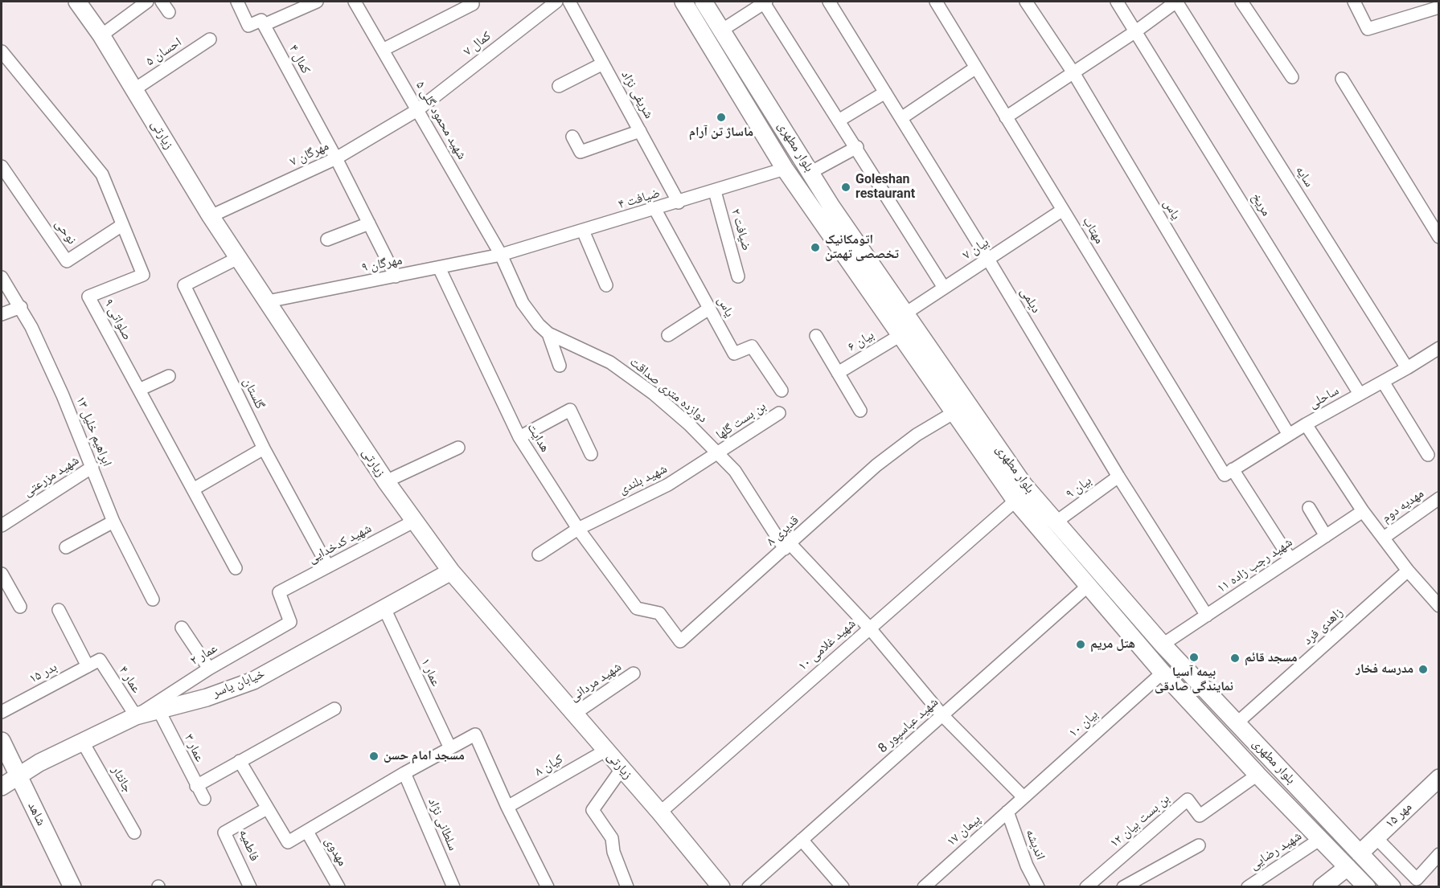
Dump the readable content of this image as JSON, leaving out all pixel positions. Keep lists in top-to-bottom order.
{
  "streets": {
    "main road": [
      "زیارتی",
      "بلوار مطهری",
      "خیابان یاسر",
      "شاهد",
      "مهر ۱۵"
    ],
    "street": [
      "کمال ۷",
      "احسان ۵",
      "کمال ۴",
      "شریفی نژاد",
      "شهید محمود گلی ۵",
      "مهرگان ۷",
      "سایه",
      "ضیافت ۴",
      "مریخ",
      "یاس",
      "ضیافت ۲",
      "مهتاب",
      "نوحی",
      "بیان ۷",
      "مهرگان ۹",
      "دیلمی",
      "صلواتی ۹",
      "بیان ۶",
      "دوازده متری صداقت",
      "گلستان",
      "ساحلی",
      "بن بست گلها",
      "ابراهیم خلیل ۱۳",
      "هدایت",
      "شهید مزرعتی",
      "شهید بلندی",
      "بیان ۹",
      "مهدیه دوم",
      "قدیری ۸",
      "شهید کدخدایی",
      "شهید رجب زاده ۱۱",
      "زاهدی فرد",
      "شهید غلامی ۱۰",
      "عمار ۲",
      "عمار ۱",
      "بدر ۱۵",
      "عمار ۴",
      "شهید مردانی",
      "بیان ۱۰",
      "شهید عباسپور 8",
      "عمار ۳",
      "کیان ۸",
      "جانثار",
      "بن بست بیان ۱۲",
      "سلطانی نژاد",
      "پیمان ۱۷",
      "اندیشه",
      "فاطمیه",
      "شهید رضایی",
      "مهدوی"
    ]
  },
  "crossings": [
    ["کمال ۷", "شهید محمود گلی ۵"],
    ["کمال ۷", "مهرگان ۷"],
    ["احسان ۵", "زیارتی"],
    ["کمال ۴", "مهرگان ۷"],
    ["کمال ۴", "مهرگان ۹"],
    ["شریفی نژاد", "ضیافت ۴"],
    ["شهید محمود گلی ۵", "مهرگان ۷"],
    ["شهید محمود گلی ۵", "ضیافت ۴"],
    ["شهید محمود گلی ۵", "مهرگان ۹"],
    ["شهید محمود گلی ۵", "دوازده متری صداقت"],
    ["زیارتی", "مهرگان ۷"],
    ["زیارتی", "مهرگان ۹"],
    ["زیارتی", "گلستان"],
    ["زیارتی", "شهید کدخدایی"],
    ["زیارتی", "شهید غلامی ۱۰"],
    ["زیارتی", "شهید مردانی"],
    ["زیارتی", "خیابان یاسر"],
    ["زیارتی", "کیان ۸"],
    ["بلوار مطهری", "ضیافت ۴"],
    ["بلوار مطهری", "بیان ۷"],
    ["بلوار مطهری", "بیان ۶"],
    ["بلوار مطهری", "بیان ۹"],
    ["بلوار مطهری", "قدیری ۸"],
    ["بلوار مطهری", "شهید رجب زاده ۱۱"],
    ["بلوار مطهری", "زاهدی فرد"],
    ["بلوار مطهری", "شهید غلامی ۱۰"],
    ["بلوار مطهری", "بیان ۱۰"],
    ["بلوار مطهری", "شهید عباسپور 8"],
    ["بلوار مطهری", "مهر ۱۵"],
    ["بلوار مطهری", "بن بست بیان ۱۲"],
    ["بلوار مطهری", "شهید رضایی"],
    ["سایه", "ساحلی"],
    ["ضیافت ۴", "یاس"],
    ["ضیافت ۴", "ضیافت ۲"],
    ["ضیافت ۴", "مهرگان ۹"],
    ["ضیافت ۴", "دوازده متری صداقت"],
    ["مریخ", "ساحلی"],
    ["یاس", "ساحلی"],
    ["مهتاب", "بیان ۷"],
    ["مهتاب", "ساحلی"],
    ["مهتاب", "شهید رجب زاده ۱۱"],
    ["نوحی", "صلواتی ۹"],
    ["بیان ۷", "دیلمی"],
    ["مهرگان ۹", "دوازده متری صداقت"],
    ["مهرگان ۹", "هدایت"],
    ["دیلمی", "بیان ۹"],
    ["دیلمی", "شهید رجب زاده ۱۱"],
    ["دوازده متری صداقت", "بن بست گلها"],
    ["دوازده متری صداقت", "شهید بلندی"],
    ["دوازده متری صداقت", "قدیری ۸"],
    ["دوازده متری صداقت", "شهید غلامی ۱۰"],
    ["دوازده متری صداقت", "بیان ۱۰"],
    ["دوازده متری صداقت", "شهید عباسپور 8"],
    ["دوازده متری صداقت", "پیمان ۱۷"],
    ["گلستان", "شهید کدخدایی"],
    ["بن بست گلها", "شهید بلندی"],
    ["ابراهیم خلیل ۱۳", "شهید مزرعتی"],
    ["هدایت", "شهید بلندی"],
    ["هدایت", "قدیری ۸"],
    ["شهید کدخدایی", "عمار ۲"],
    ["عمار ۲", "عمار ۴"],
    ["عمار ۲", "خیابان یاسر"],
    ["عمار ۱", "خیابان یاسر"],
    ["بدر ۱۵", "عمار ۴"],
    ["عمار ۴", "خیابان یاسر"],
    ["خیابان یاسر", "عمار ۳"],
    ["خیابان یاسر", "جانثار"],
    ["خیابان یاسر", "شاهد"],
    ["بیان ۱۰", "پیمان ۱۷"],
    ["پیمان ۱۷", "اندیشه"]
  ],
  "places": [
    "ماساژ تن آرام",
    "Goleshan restaurant",
    "اتومکانیک تخصصی تهمتن",
    "هتل مریم",
    "بیمه آسیا نمایندگی صادقی",
    "مسجد قائم",
    "مدرسه فخار",
    "مسجد امام حسن"
  ]
}
